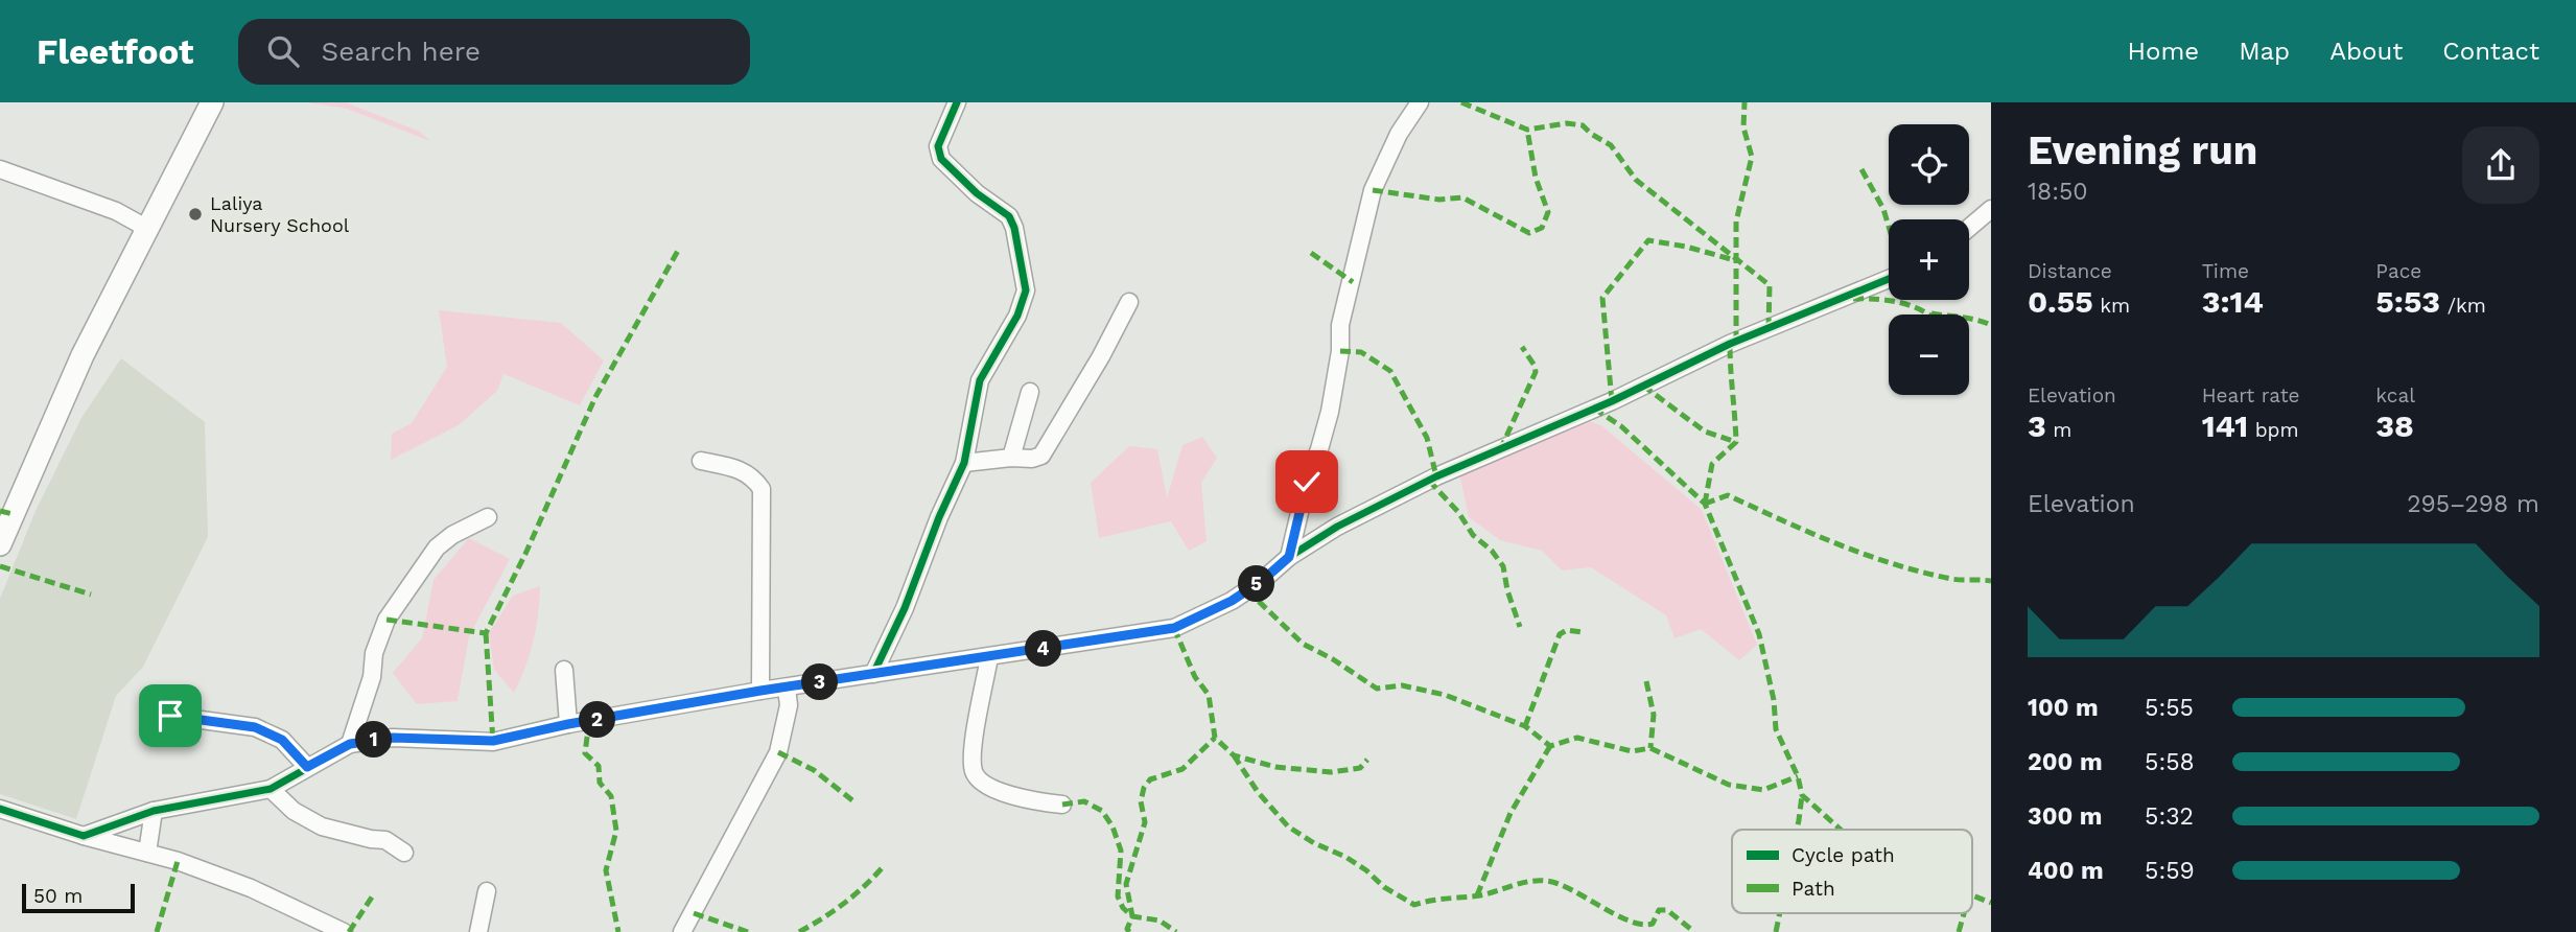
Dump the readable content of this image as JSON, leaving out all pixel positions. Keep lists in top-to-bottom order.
{
  "places": ["Laliya Nursery School"],
  "legend": ["Cycle path", "Path"],
  "scale_bar": "50 m",
  "page": {
    "header": "Fleetfoot",
    "search": "Search here",
    "nav": [
      "Home",
      "Map",
      "About",
      "Contact"
    ],
    "heading": ["Evening run", "18:50"],
    "map_buttons": ["+", "−"],
    "stats": [
      ["Distance", "0.55 km"],
      ["Time", "3:14"],
      ["Pace", "5:53 /km"],
      ["Elevation", "3 m"],
      ["Heart rate", "141 bpm"],
      ["kcal", "38"]
    ],
    "chart": ["Elevation", "295–298 m"],
    "pins": [
      "5",
      "4",
      "3",
      "2",
      "1"
    ],
    "list": [
      {
        "name": "100 m",
        "note": "5:55"
      },
      {
        "name": "200 m",
        "note": "5:58"
      },
      {
        "name": "300 m",
        "note": "5:32"
      },
      {
        "name": "400 m",
        "note": "5:59"
      }
    ],
    "scale": "50 m"
  }
}
